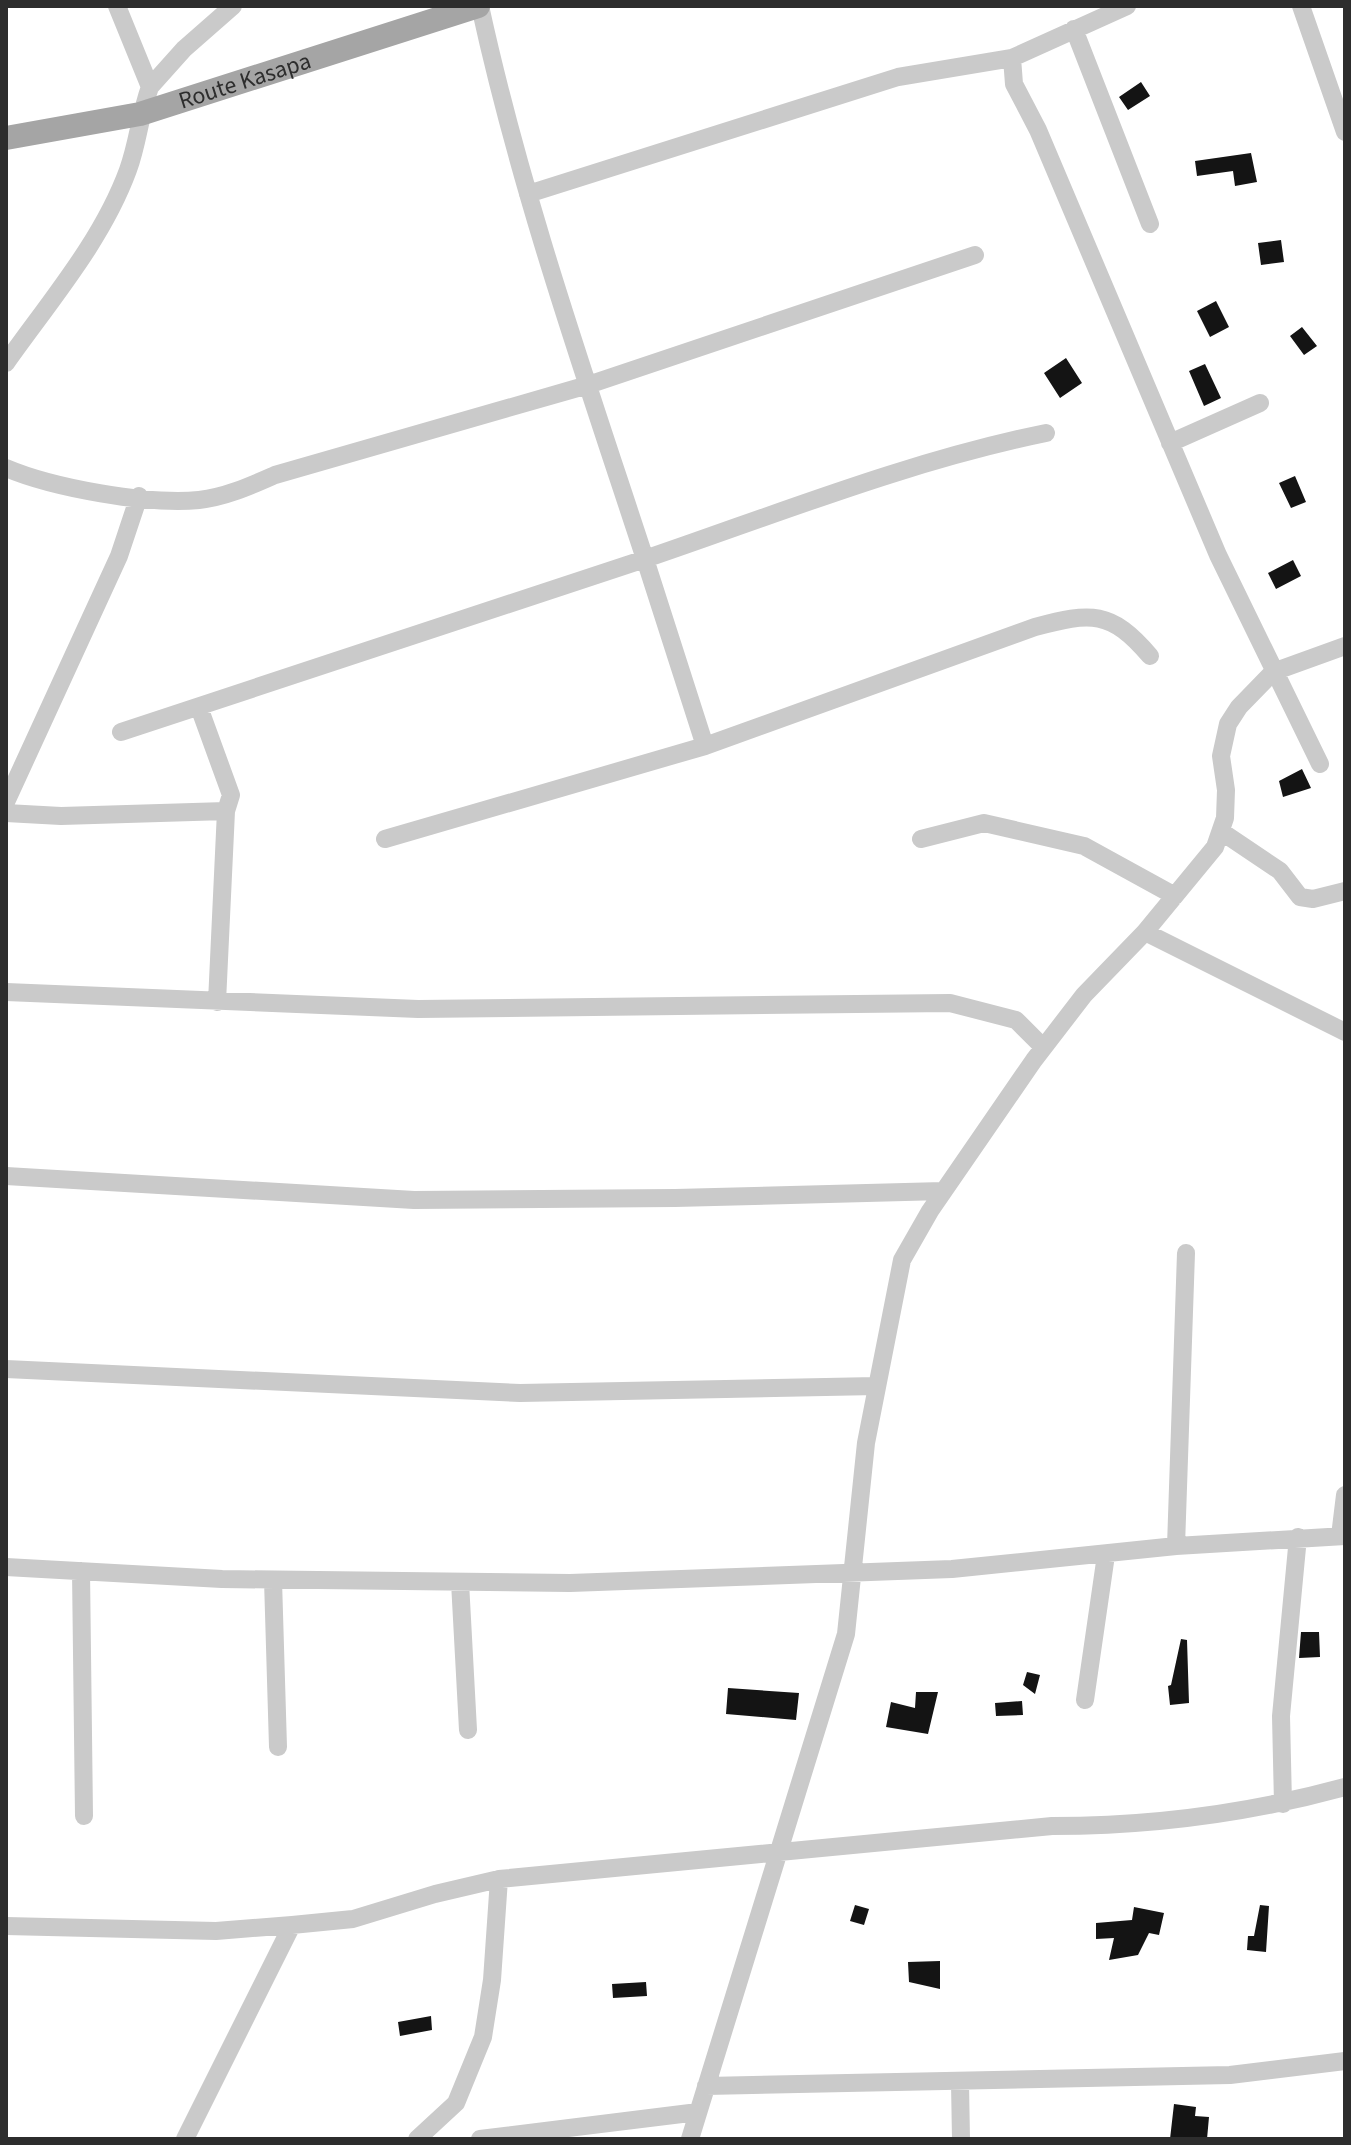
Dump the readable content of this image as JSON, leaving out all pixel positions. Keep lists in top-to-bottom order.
{
  "streets": {
    "main road": ["Route Kasapa"]
  }
}
